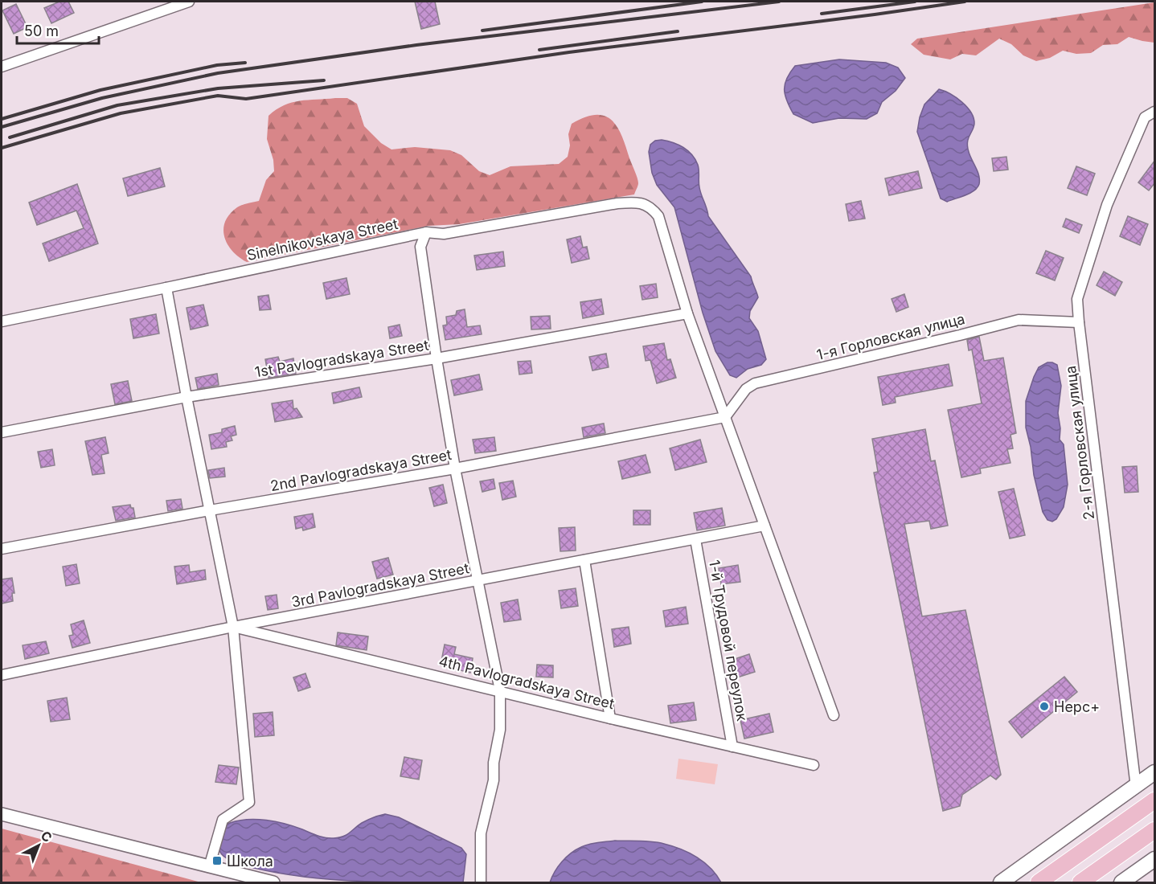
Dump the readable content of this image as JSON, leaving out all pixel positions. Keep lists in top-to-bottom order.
{
  "streets": {
    "street": [
      "Sinelnikovskaya Street",
      "1-я Горловская улица",
      "1st Pavlogradskaya Street",
      "2-я Горловская улица",
      "2nd Pavlogradskaya Street",
      "3rd Pavlogradskaya Street",
      "1-й Трудовой переулок",
      "4th Pavlogradskaya Street"
    ]
  },
  "crossings": [
    ["Sinelnikovskaya Street", "1st Pavlogradskaya Street"],
    ["1-я Горловская улица", "2-я Горловская улица"],
    ["1-я Горловская улица", "2nd Pavlogradskaya Street"],
    ["3rd Pavlogradskaya Street", "1-й Трудовой переулок"],
    ["3rd Pavlogradskaya Street", "4th Pavlogradskaya Street"],
    ["1-й Трудовой переулок", "4th Pavlogradskaya Street"]
  ],
  "places": {
    "other": ["Нерс+"],
    "transit": ["Школа"]
  },
  "scale_bar": "50 m",
  "north": "top right"
}
